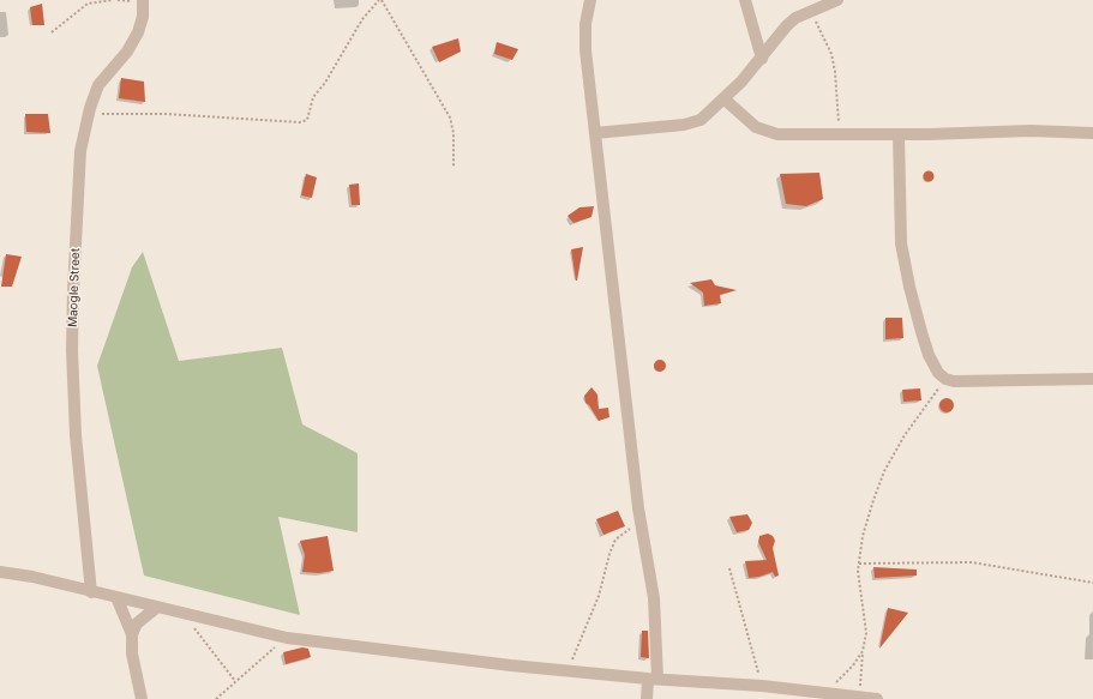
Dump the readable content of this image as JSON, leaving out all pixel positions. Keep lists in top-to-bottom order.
{
  "streets": {
    "street": ["Maogle Street"]
  }
}
